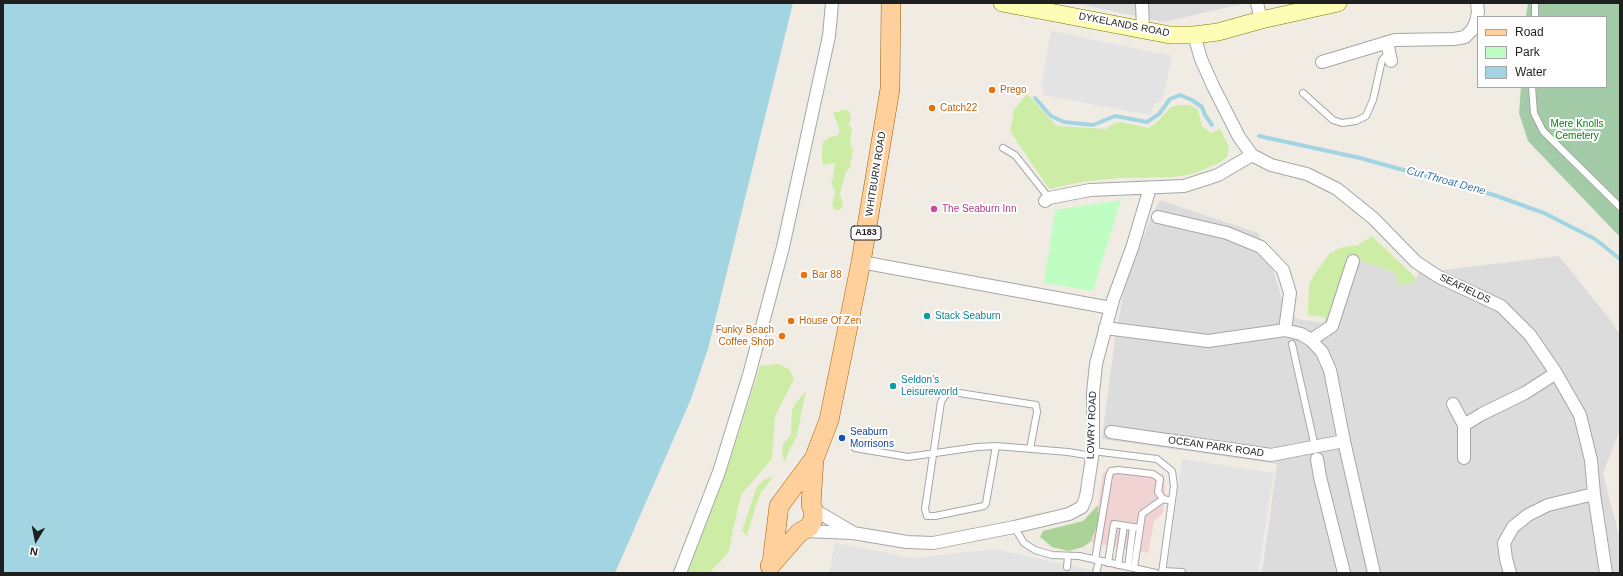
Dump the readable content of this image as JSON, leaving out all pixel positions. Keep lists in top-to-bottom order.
{
  "streets": {
    "main road": ["DYKELANDS ROAD", "WHITBURN ROAD", "A183"],
    "street": ["SEAFIELDS", "LOWRY ROAD", "OCEAN PARK ROAD"]
  },
  "crossings": [
    ["WHITBURN ROAD", "A183"],
    ["A183", "LOWRY ROAD"]
  ],
  "water": ["Cut Throat Dene"],
  "parks": ["Mere Knolls Cemetery"],
  "places": [
    "Prego",
    "Catch22",
    "The Seaburn Inn",
    "Bar 88",
    "Stack Seaburn",
    "House Of Zen",
    "Funky Beach Coffee Shop",
    "Seldon’s Leisureworld",
    "Seaburn Morrisons"
  ],
  "legend": ["Road", "Park", "Water"],
  "north": "bottom"
}
